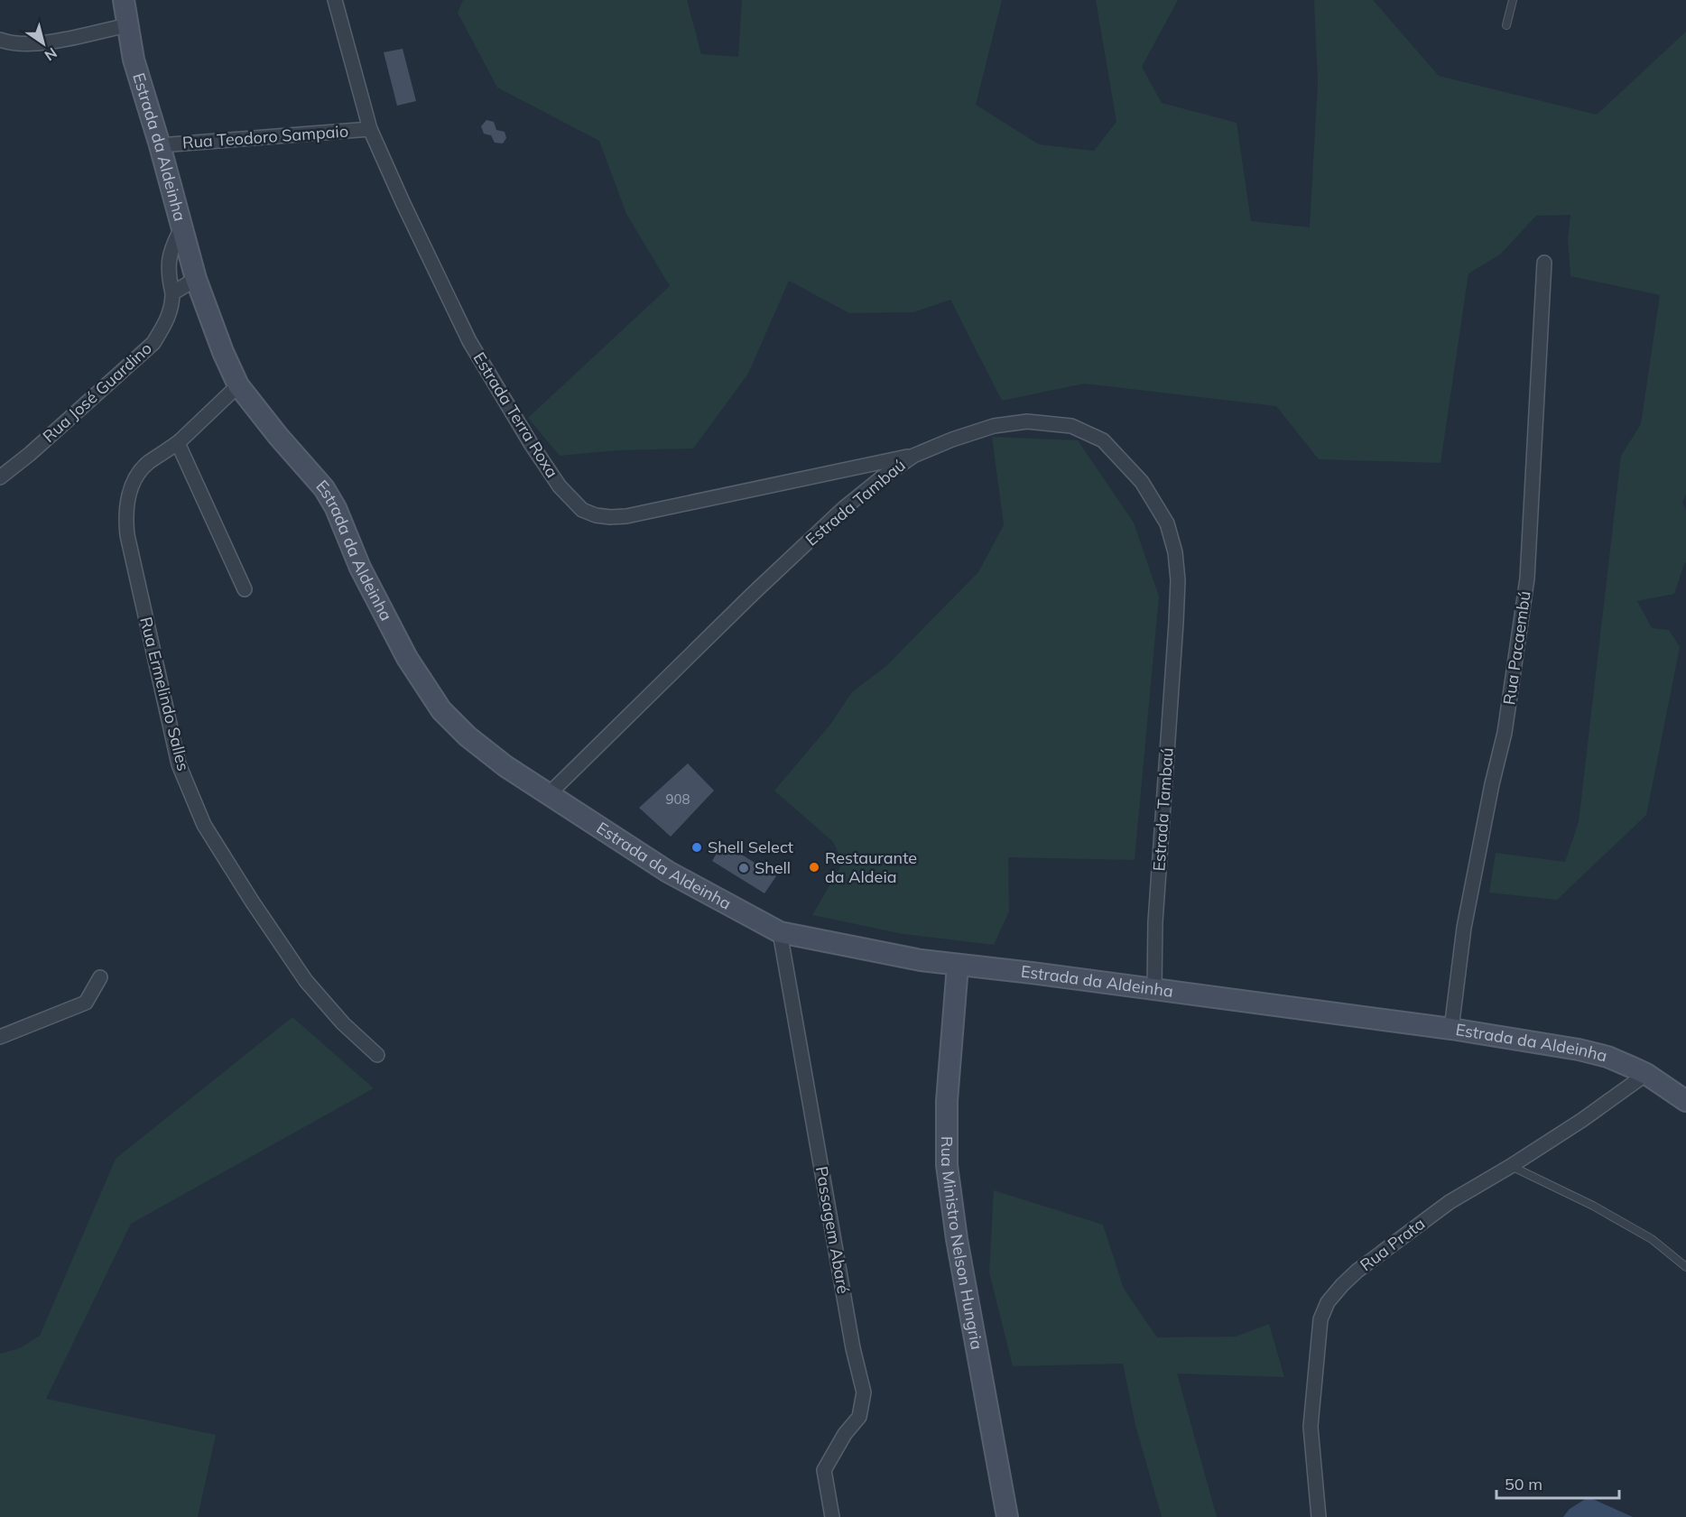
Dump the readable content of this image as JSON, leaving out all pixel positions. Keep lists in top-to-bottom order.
{
  "streets": {
    "street": [
      "Rua Teodoro Sampaio",
      "Estrada da Aldeinha",
      "Rua José Guardino",
      "Estrada Terra Roxa",
      "Estrada Tambaú",
      "Rua Pacaembú",
      "Rua Ermelindo Salles",
      "Passagem Abaré",
      "Rua Ministro Nelson Hungria",
      "Rua Prata"
    ]
  },
  "crossings": [
    ["Rua Teodoro Sampaio", "Estrada da Aldeinha"],
    ["Rua Teodoro Sampaio", "Estrada Terra Roxa"],
    ["Estrada da Aldeinha", "Rua José Guardino"],
    ["Estrada da Aldeinha", "Estrada Tambaú"],
    ["Estrada da Aldeinha", "Rua Pacaembú"],
    ["Estrada da Aldeinha", "Rua Ermelindo Salles"],
    ["Estrada da Aldeinha", "Passagem Abaré"],
    ["Estrada da Aldeinha", "Rua Ministro Nelson Hungria"],
    ["Estrada da Aldeinha", "Rua Prata"],
    ["Estrada Terra Roxa", "Estrada Tambaú"]
  ],
  "places": ["Shell Select", "Restaurante da Aldeia", "Shell"],
  "house_numbers": ["908"],
  "scale_bar": "50 m",
  "north": "bottom right"
}
